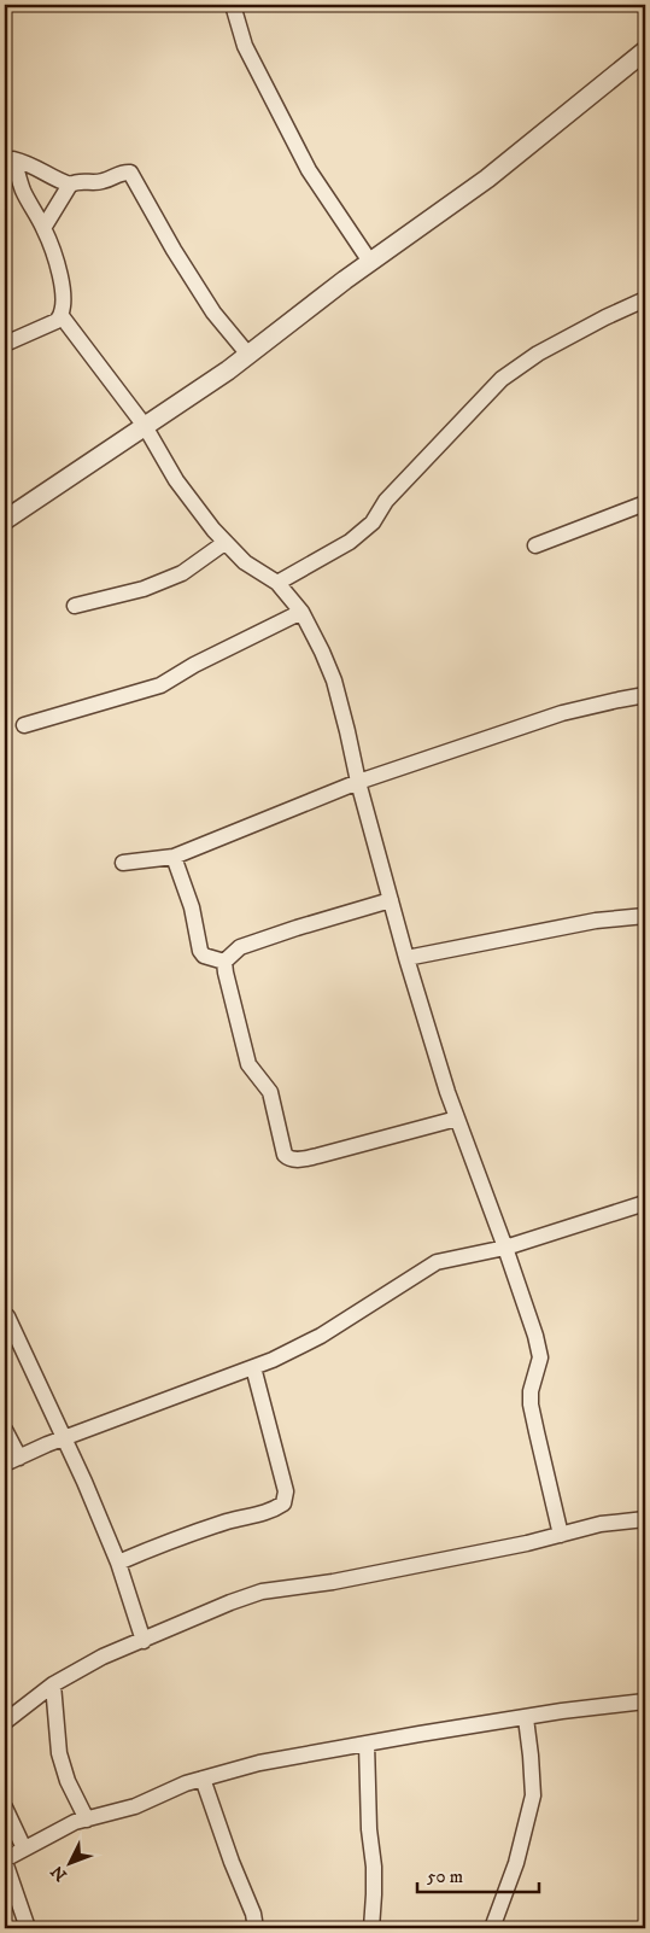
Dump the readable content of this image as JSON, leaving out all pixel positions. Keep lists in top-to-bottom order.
{
  "scale_bar": "50 m",
  "north": "bottom left"
}
